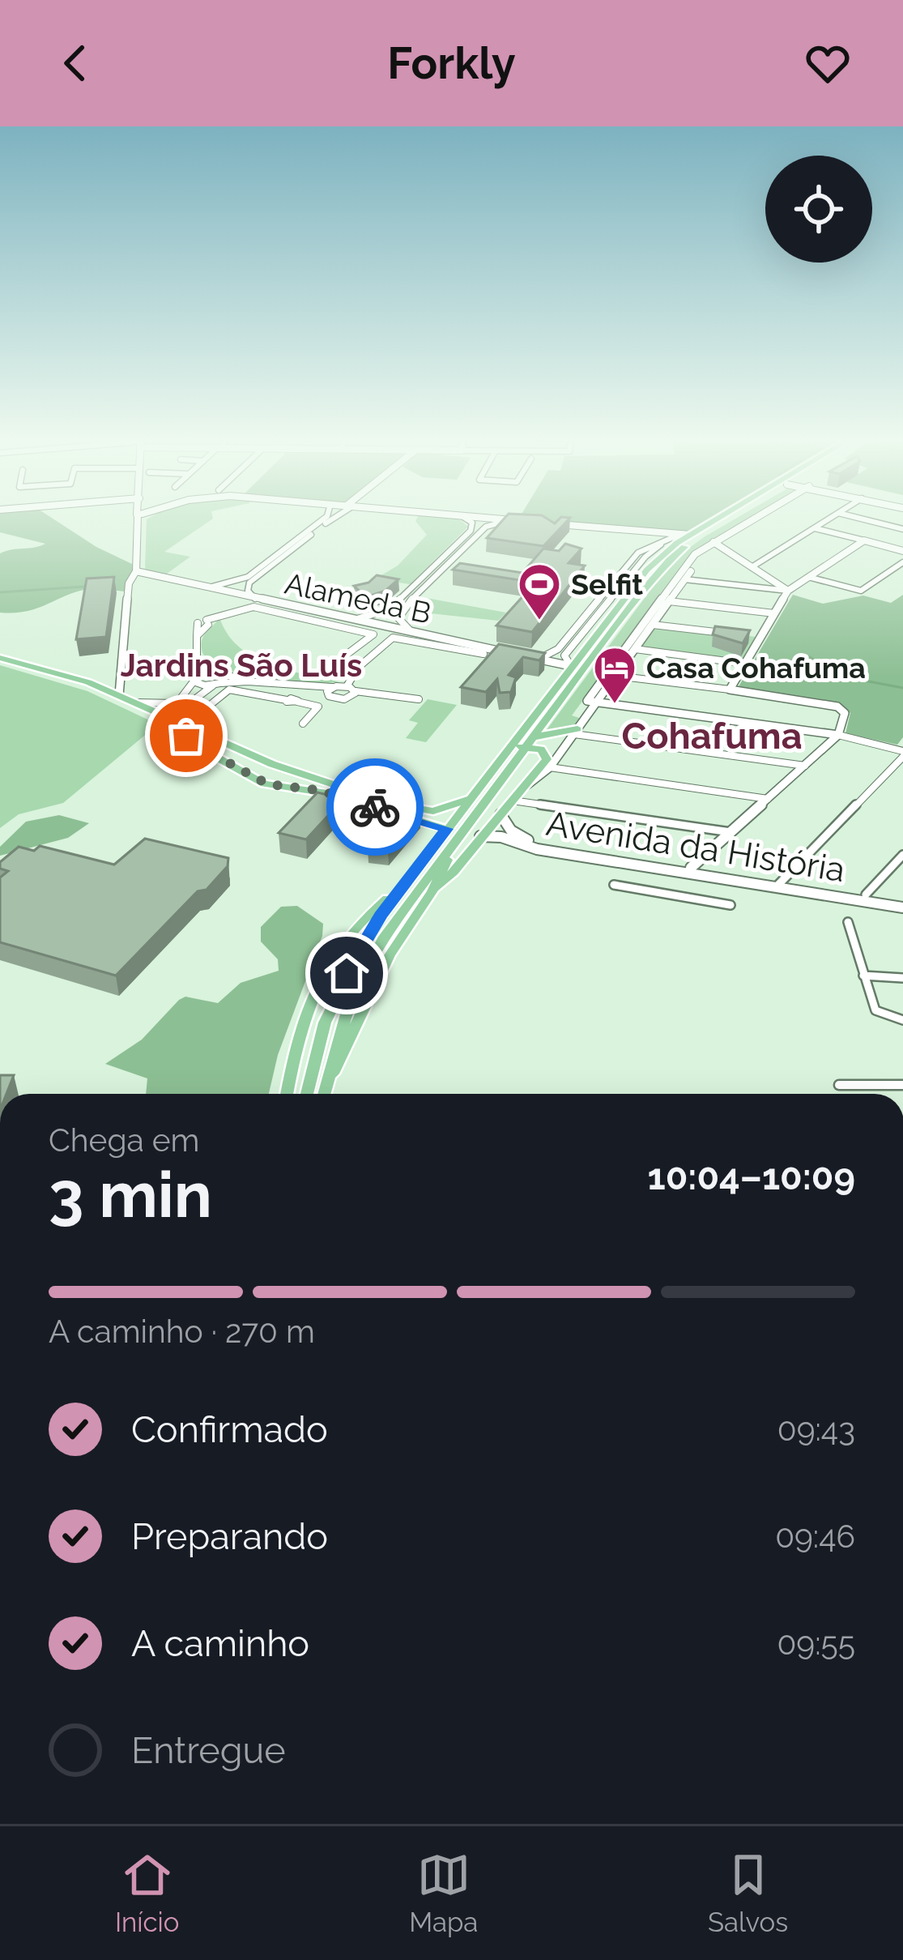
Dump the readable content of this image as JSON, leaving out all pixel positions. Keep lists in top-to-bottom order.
{
  "streets": {
    "street": ["Alameda B", "Avenida da História"]
  },
  "districts": ["Jardins São Luís", "Cohafuma"],
  "places": {
    "sports": ["Selfit"],
    "hotel": ["Casa Cohafuma"]
  },
  "page": {
    "header": "Forkly",
    "heading": ["3 min", "Chega em", "10:04–10:09"],
    "bar": "A caminho · 270 m",
    "list": [
      ["Confirmado", "09:43"],
      ["Preparando", "09:46"],
      ["A caminho", "09:55"],
      "Entregue"
    ],
    "tabs": ["Início", "Mapa", "Salvos"]
  }
}
